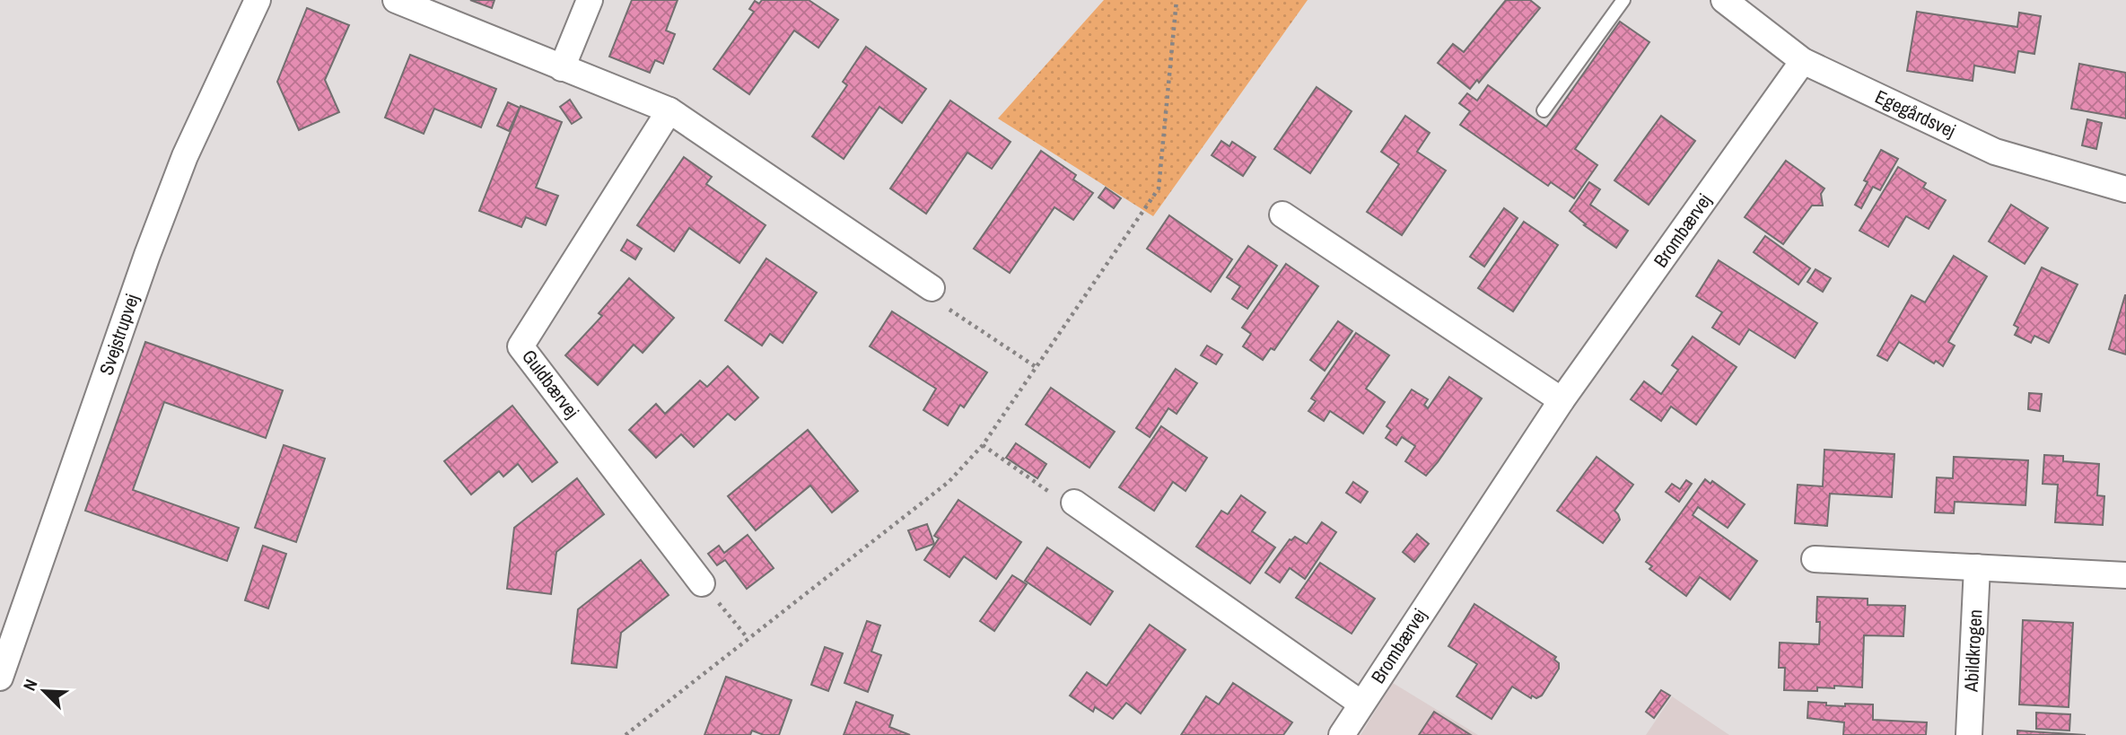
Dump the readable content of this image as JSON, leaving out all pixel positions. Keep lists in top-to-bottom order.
{
  "streets": {
    "street": [
      "Egegårdsvej",
      "Brombærvej",
      "Svejstrupvej",
      "Guldbærvej",
      "Abildkrogen"
    ]
  },
  "crossings": [
    ["Egegårdsvej", "Brombærvej"]
  ],
  "north": "top left"
}
